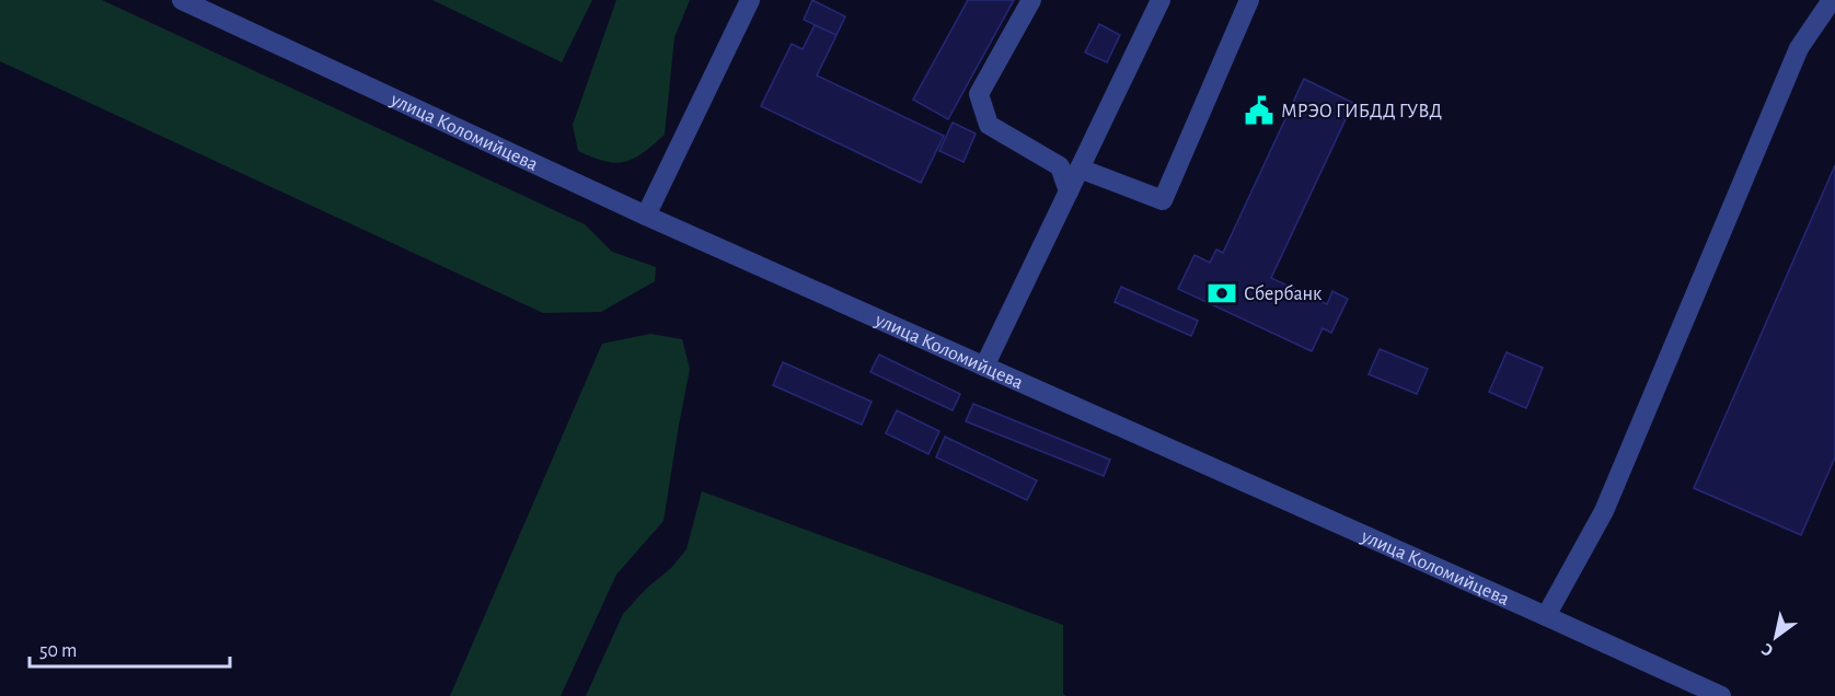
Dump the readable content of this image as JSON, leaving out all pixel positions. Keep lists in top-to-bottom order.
{
  "streets": {
    "street": ["улица Коломийцева"]
  },
  "places": {
    "public building": ["МРЭО ГИБДД ГУВД"],
    "bank": ["Сбербанк"]
  },
  "scale_bar": "50 m",
  "north": "bottom left"
}
